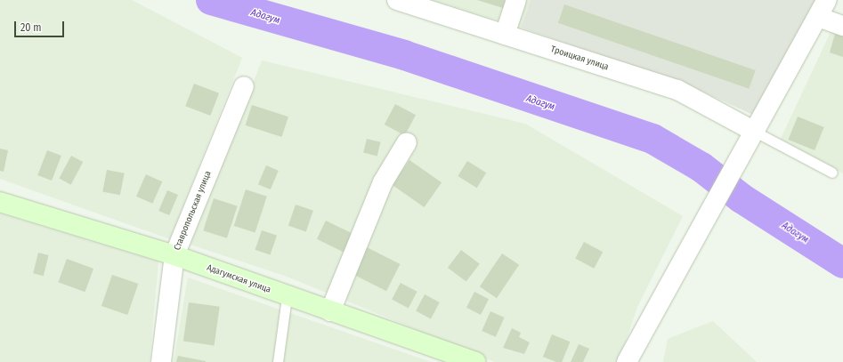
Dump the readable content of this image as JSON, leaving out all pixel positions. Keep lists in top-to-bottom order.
{
  "streets": {
    "main road": ["Адагумская улица"],
    "street": ["Троицкая улица", "Ставропольская улица"]
  },
  "crossings": [
    ["Ставропольская улица", "Адагумская улица"]
  ],
  "water": ["Адагум"],
  "scale_bar": "20 m"
}
